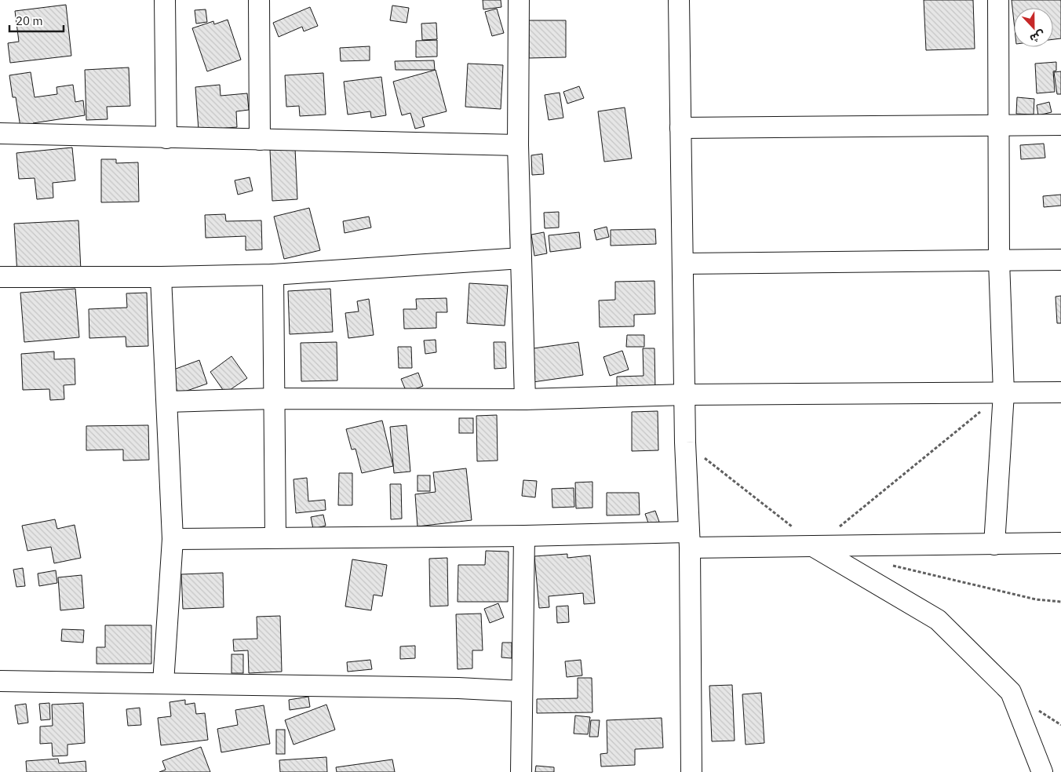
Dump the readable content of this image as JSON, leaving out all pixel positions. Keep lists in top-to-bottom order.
{
  "scale_bar": "20 m",
  "north": "bottom"
}
